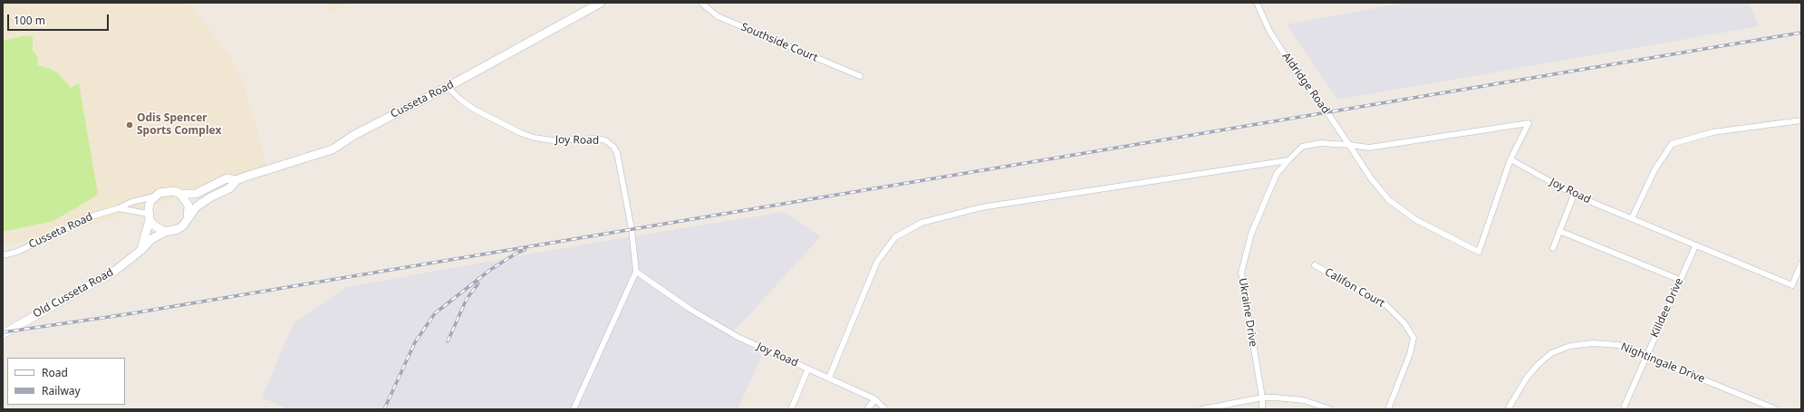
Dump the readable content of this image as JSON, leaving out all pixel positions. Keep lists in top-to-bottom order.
{
  "streets": {
    "street": [
      "Southside Court",
      "Aldridge Road",
      "Cusseta Road",
      "Joy Road",
      "Califon Court",
      "Old Cusseta Road",
      "Killdee Drive",
      "Ukraine Drive",
      "Nightingale Drive"
    ]
  },
  "crossings": [
    ["Aldridge Road", "Joy Road"],
    ["Aldridge Road", "Ukraine Drive"],
    ["Cusseta Road", "Joy Road"],
    ["Cusseta Road", "Old Cusseta Road"],
    ["Joy Road", "Killdee Drive"],
    ["Joy Road", "Ukraine Drive"],
    ["Killdee Drive", "Nightingale Drive"]
  ],
  "places": ["Odis Spencer Sports Complex"],
  "legend": ["Road", "Railway"],
  "scale_bar": "100 m"
}
